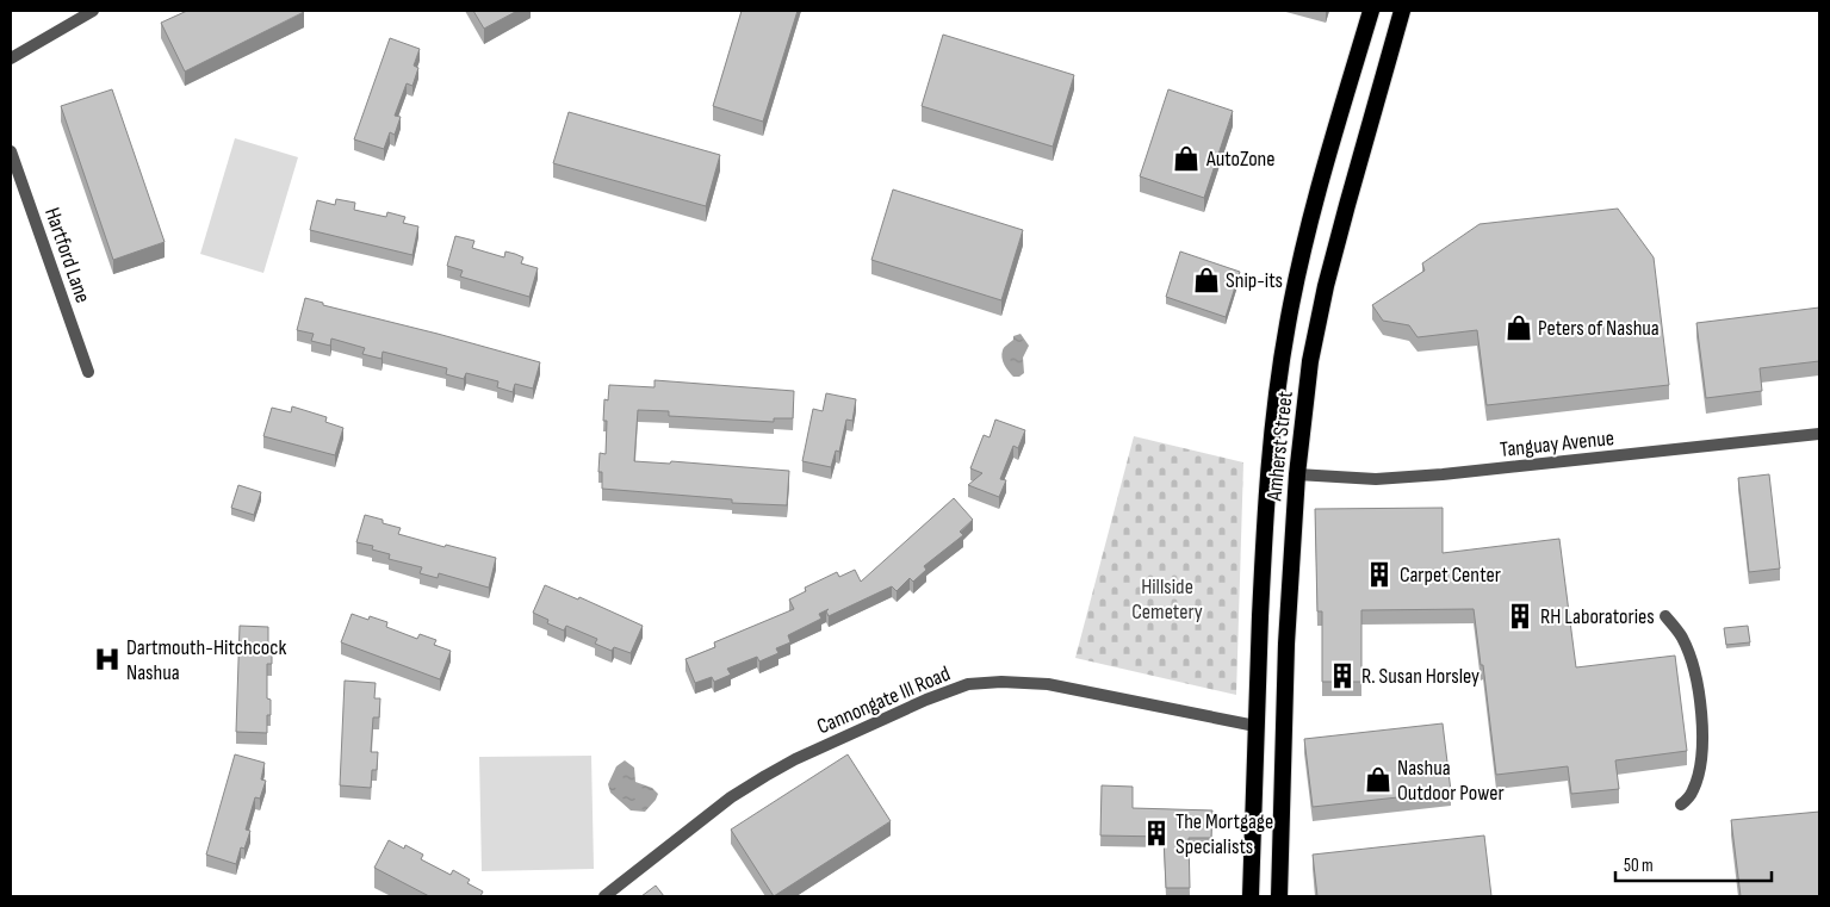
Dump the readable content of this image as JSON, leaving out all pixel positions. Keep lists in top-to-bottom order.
{
  "streets": {
    "highway": ["Amherst Street"],
    "street": ["Hartford Lane", "Tanguay Avenue", "Cannongate III Road"]
  },
  "crossings": [
    ["Tanguay Avenue", "Amherst Street"],
    ["Amherst Street", "Cannongate III Road"]
  ],
  "parks": ["Hillside Cemetery"],
  "places": {
    "shop": [
      "AutoZone",
      "Snip-its",
      "Peters of Nashua",
      "Nashua Outdoor Power"
    ],
    "building": [
      "Carpet Center",
      "RH Laboratories",
      "R. Susan Horsley",
      "The Mortgage Specialists"
    ],
    "hospital": ["Dartmouth-Hitchcock Nashua"]
  },
  "scale_bar": "50 m"
}
